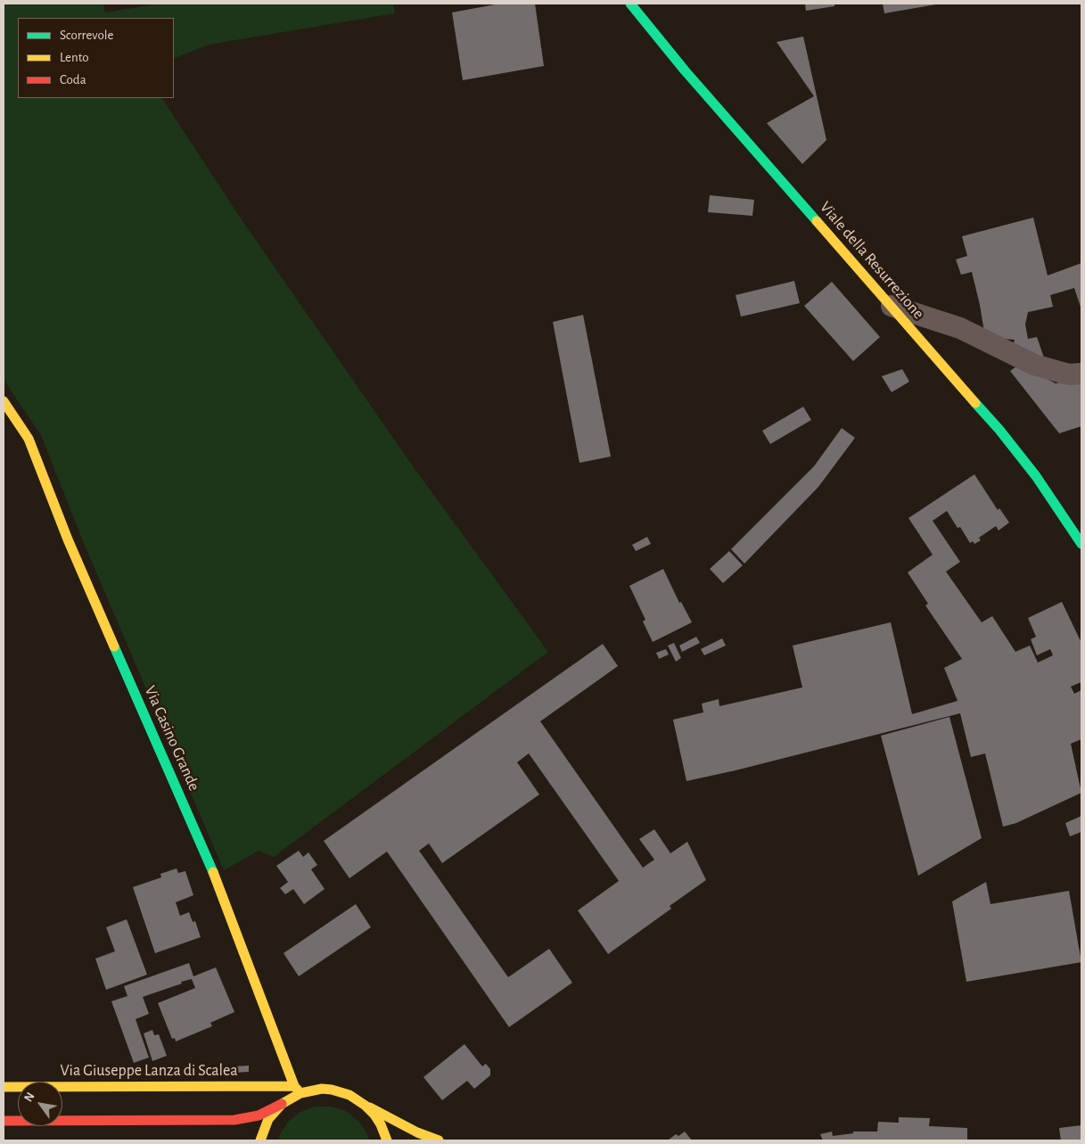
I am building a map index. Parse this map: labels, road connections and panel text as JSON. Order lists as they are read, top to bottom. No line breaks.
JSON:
{"streets":{"street":["Viale della Resurrezione","Via Casino Grande","Via Giuseppe Lanza di Scalea"]},"crossings":[["Via Casino Grande","Via Giuseppe Lanza di Scalea"]],"legend":["Scorrevole","Lento","Coda"],"north":"top left"}
